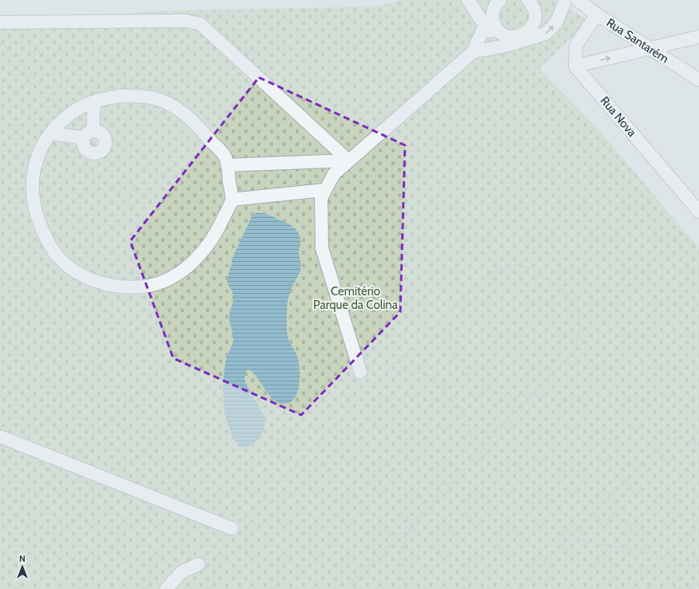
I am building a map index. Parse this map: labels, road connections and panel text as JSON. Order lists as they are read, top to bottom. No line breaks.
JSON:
{"streets":{"street":["Rua Santarém","Rua Nova"]},"parks":["Cemitério Parque da Colina"],"north":"top"}
